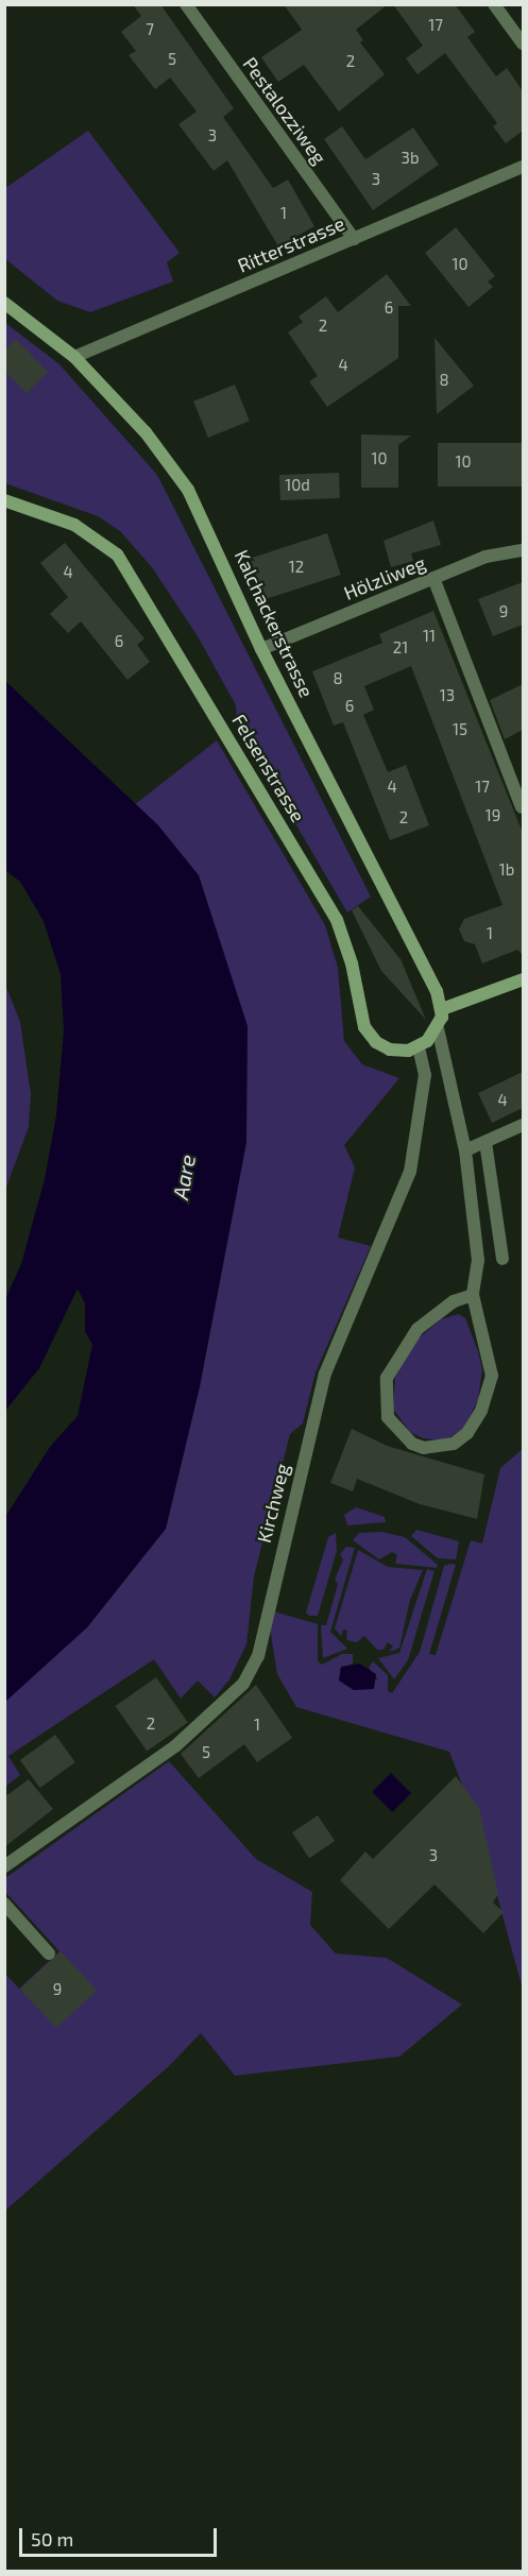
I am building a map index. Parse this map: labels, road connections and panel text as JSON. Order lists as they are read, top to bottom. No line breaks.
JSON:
{"streets":{"street":["Pestalozziweg","Ritterstrasse","Hölzliweg","Kalchackerstrasse","Felsenstrasse","Kirchweg"]},"crossings":[["Pestalozziweg","Ritterstrasse"],["Ritterstrasse","Kalchackerstrasse"],["Hölzliweg","Kalchackerstrasse"],["Felsenstrasse","Kirchweg"]],"water":["Aare"],"house_numbers":["17","7","5","2","3","3b","3","1","10","6","2","4","8","10","10","10d","12","4","9","11","6","21","8","13","6","15","4","17","19","2","1b","1","4","2","1","5","3","9"],"scale_bar":"50 m"}
